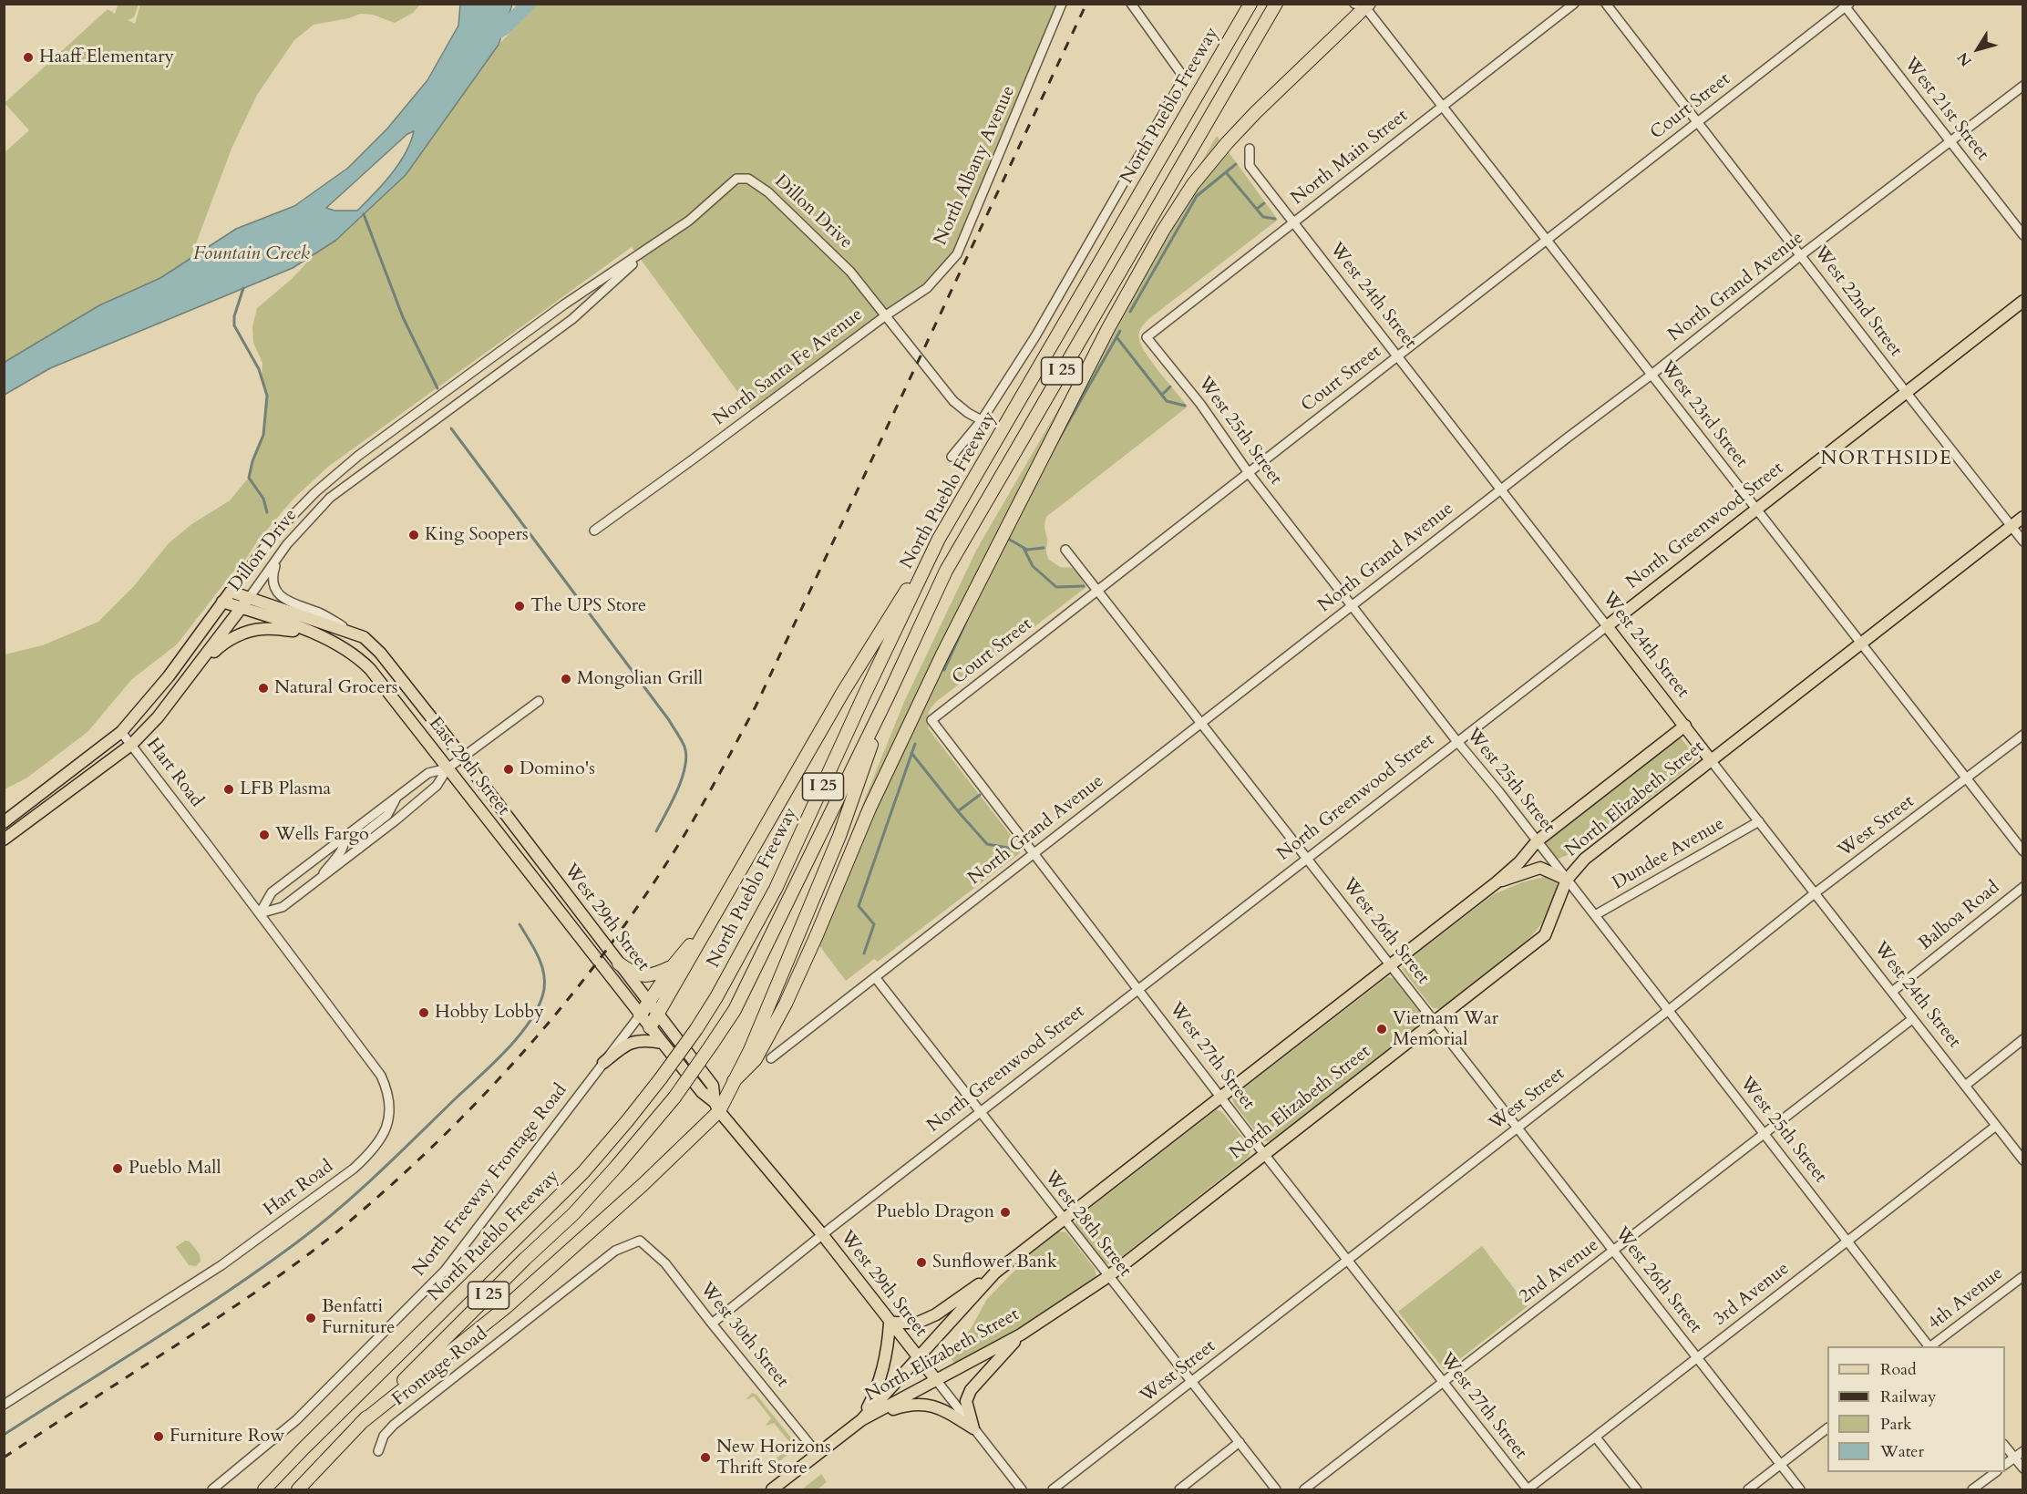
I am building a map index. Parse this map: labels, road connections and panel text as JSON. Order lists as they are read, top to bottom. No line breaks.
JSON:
{"streets":{"highway":["North Pueblo Freeway","I 25"],"main road":["Dillon Drive","West 24th Street","North Greenwood Street","East 29th Street","North Elizabeth Street","West 29th Street"],"street":["Court Street","West 21st Street","North Main Street","North Albany Avenue","North Grand Avenue","West 22nd Street","North Santa Fe Avenue","West 23rd Street","West 25th Street","Hart Road","West Street","Dundee Avenue","Balboa Road","West 26th Street","West 27th Street","North Freeway Frontage Road","West 28th Street","2nd Avenue","3rd Avenue","4th Avenue","West 30th Street","Frontage Road"]},"crossings":[["Court Street","West 21st Street"],["Court Street","West 24th Street"],["Court Street","West 22nd Street"],["Court Street","West 23rd Street"],["Court Street","West 25th Street"],["Court Street","West 26th Street"],["Court Street","West 27th Street"],["West 21st Street","North Grand Avenue"],["North Main Street","West 24th Street"],["North Main Street","West 23rd Street"],["North Main Street","West 25th Street"],["North Albany Avenue","Dillon Drive"],["North Albany Avenue","North Santa Fe Avenue"],["Dillon Drive","North Santa Fe Avenue"],["Dillon Drive","East 29th Street"],["Dillon Drive","Hart Road"],["North Grand Avenue","West 24th Street"],["North Grand Avenue","West 22nd Street"],["North Grand Avenue","West 23rd Street"],["North Grand Avenue","West 25th Street"],["North Grand Avenue","West 26th Street"],["North Grand Avenue","West 27th Street"],["North Grand Avenue","West 28th Street"],["West 24th Street","North Greenwood Street"],["West 24th Street","North Elizabeth Street"],["West 24th Street","West Street"],["West 24th Street","Dundee Avenue"],["West 24th Street","Balboa Road"],["West 24th Street","2nd Avenue"],["West 24th Street","3rd Avenue"],["West 22nd Street","North Greenwood Street"],["West 22nd Street","North Elizabeth Street"],["West 23rd Street","North Greenwood Street"],["West 23rd Street","North Elizabeth Street"],["West 23rd Street","West Street"],["West 25th Street","North Greenwood Street"],["West 25th Street","North Elizabeth Street"],["West 25th Street","West Street"],["West 25th Street","Dundee Avenue"],["West 25th Street","2nd Avenue"],["West 25th Street","3rd Avenue"],["North Greenwood Street","West 29th Street"],["North Greenwood Street","West 26th Street"],["North Greenwood Street","West 27th Street"],["North Greenwood Street","West 28th Street"],["North Greenwood Street","West 30th Street"],["East 29th Street","West 29th Street"],["East 29th Street","North Freeway Frontage Road"],["North Elizabeth Street","West 29th Street"],["North Elizabeth Street","West 26th Street"],["North Elizabeth Street","West 27th Street"],["North Elizabeth Street","West 28th Street"],["North Elizabeth Street","West 30th Street"],["West Street","West 26th Street"],["West Street","West 27th Street"],["West Street","West 28th Street"],["West 29th Street","North Freeway Frontage Road"],["West 26th Street","2nd Avenue"],["West 26th Street","3rd Avenue"],["West 27th Street","2nd Avenue"],["West 27th Street","3rd Avenue"],["West 30th Street","Frontage Road"]],"districts":["NORTHSIDE"],"water":["Fountain Creek"],"places":["Haaff Elementary","King Soopers","The UPS Store","Mongolian Grill","Natural Grocers","Domino's","LFB Plasma","Wells Fargo","Hobby Lobby","Vietnam War Memorial","Pueblo Mall","Pueblo Dragon","Sunflower Bank","Benfatti Furniture","Furniture Row","New Horizons Thrift Store"],"legend":["Road","Railway","Park","Water"],"north":"bottom left"}
